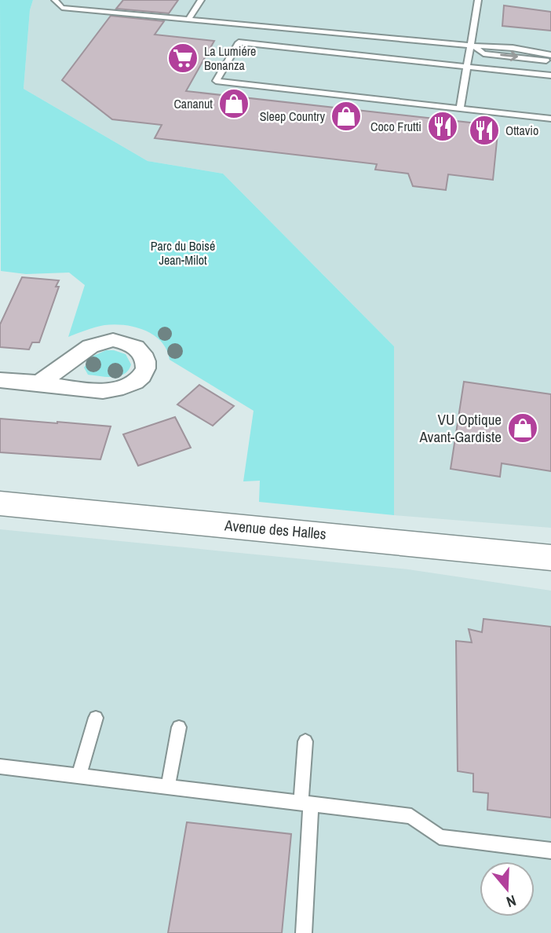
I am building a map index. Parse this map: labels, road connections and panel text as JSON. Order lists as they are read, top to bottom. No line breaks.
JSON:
{"streets":{"street":["Avenue des Halles"]},"parks":["Parc du Boisé Jean-Milot"],"places":{"supermarket":["La Lumiére Bonanza"],"shop":["Cananut","Sleep Country","VU Optique Avant-Gardiste"],"restaurant":["Coco Frutti","Ottavio"]},"north":"bottom"}
